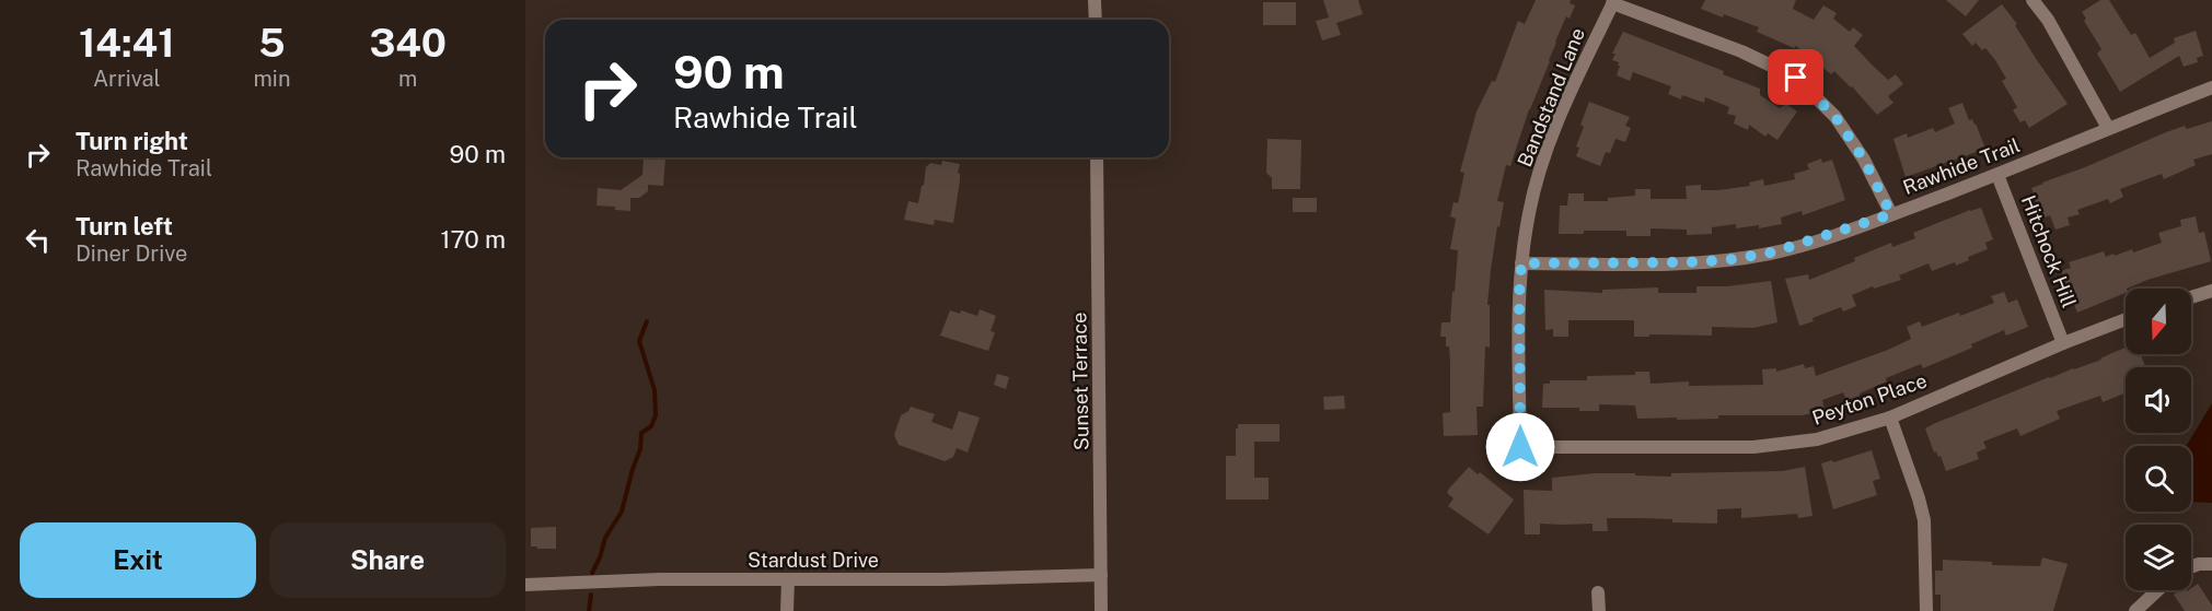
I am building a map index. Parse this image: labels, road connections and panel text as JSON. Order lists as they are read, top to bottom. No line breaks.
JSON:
{"streets":{"street":["Bandstand Lane","Rawhide Trail","Hitchock Hill","Sunset Terrace","Peyton Place","Stardust Drive"]},"crossings":[["Bandstand Lane","Rawhide Trail"],["Bandstand Lane","Peyton Place"],["Rawhide Trail","Hitchock Hill"],["Hitchock Hill","Peyton Place"],["Sunset Terrace","Stardust Drive"]],"north":"bottom","page":{"eta":["14:41","Arrival","5","min","340","m"],"turn":["90 m","Rawhide Trail"],"list":[{"name":"Turn right","note":"Rawhide Trail","value":"90 m"},{"name":"Turn left","note":"Diner Drive","value":"170 m"}],"buttons":["Exit","Share"]}}
